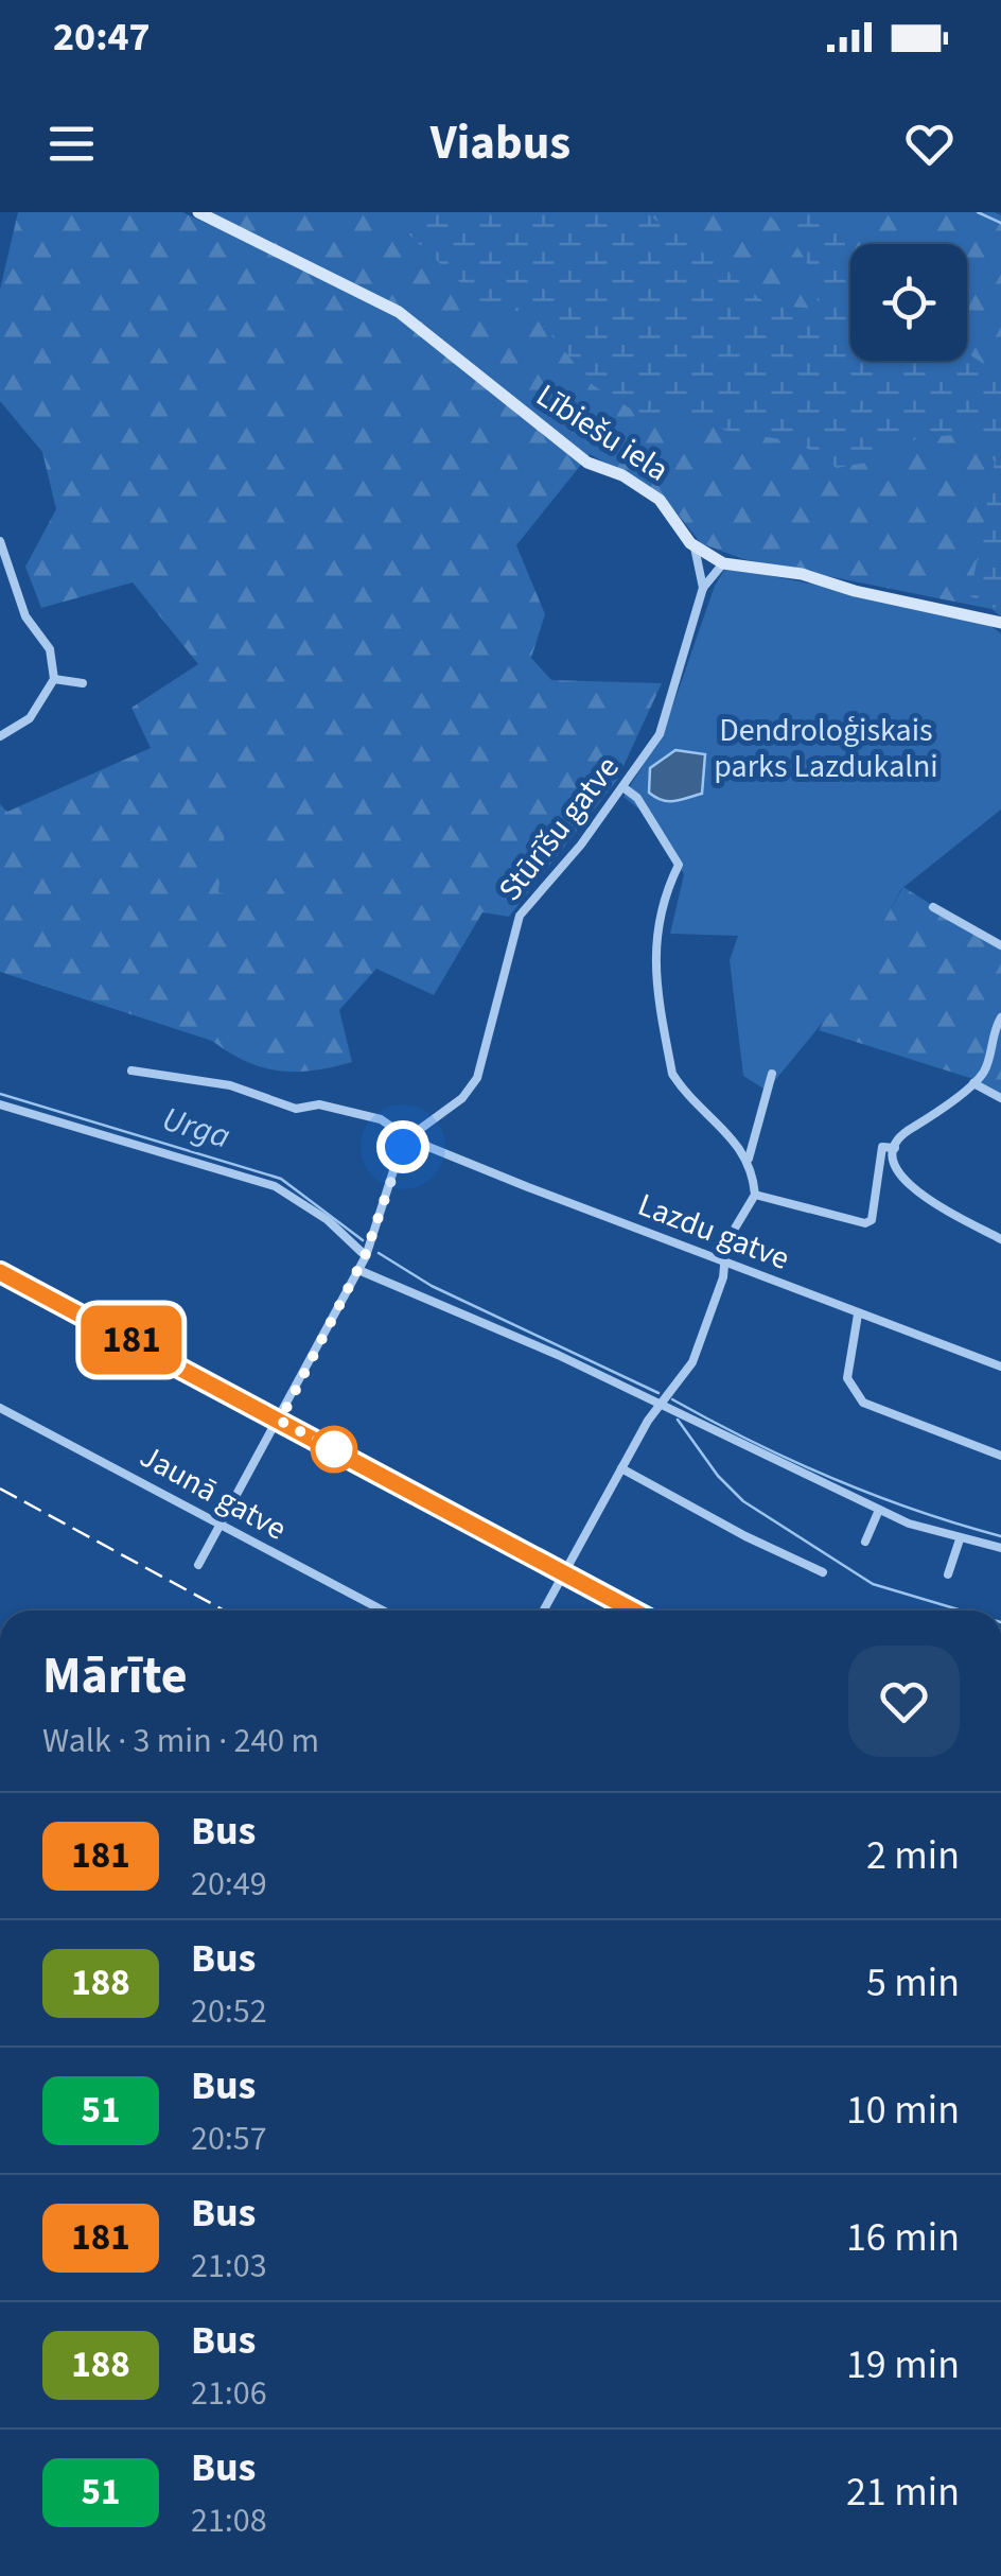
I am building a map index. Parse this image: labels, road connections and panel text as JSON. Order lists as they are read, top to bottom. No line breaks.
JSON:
{"streets":{"street":["Lībiešu iela","Stūrīšu gatve","Lazdu gatve","Jaunā gatve"]},"crossings":[["Lībiešu iela","Stūrīšu gatve"],["Stūrīšu gatve","Lazdu gatve"],["Stūrīšu gatve","Jaunā gatve"]],"water":["Urga"],"parks":["Dendroloģiskais parks Lazdukalni"],"lines":["bus line 181"],"page":{"status":"20:47","header":"Viabus","on_map":"181","heading":["Mārīte","Walk · 3 min · 240 m"],"list":[{"mark":"181","name":"Bus","note":"20:49","value":"2 min"},{"mark":"188","name":"Bus","note":"20:52","value":"5 min"},{"mark":"51","name":"Bus","note":"20:57","value":"10 min"},{"mark":"181","name":"Bus","note":"21:03","value":"16 min"},{"mark":"188","name":"Bus","note":"21:06","value":"19 min"},{"mark":"51","name":"Bus","note":"21:08","value":"21 min"}]}}
